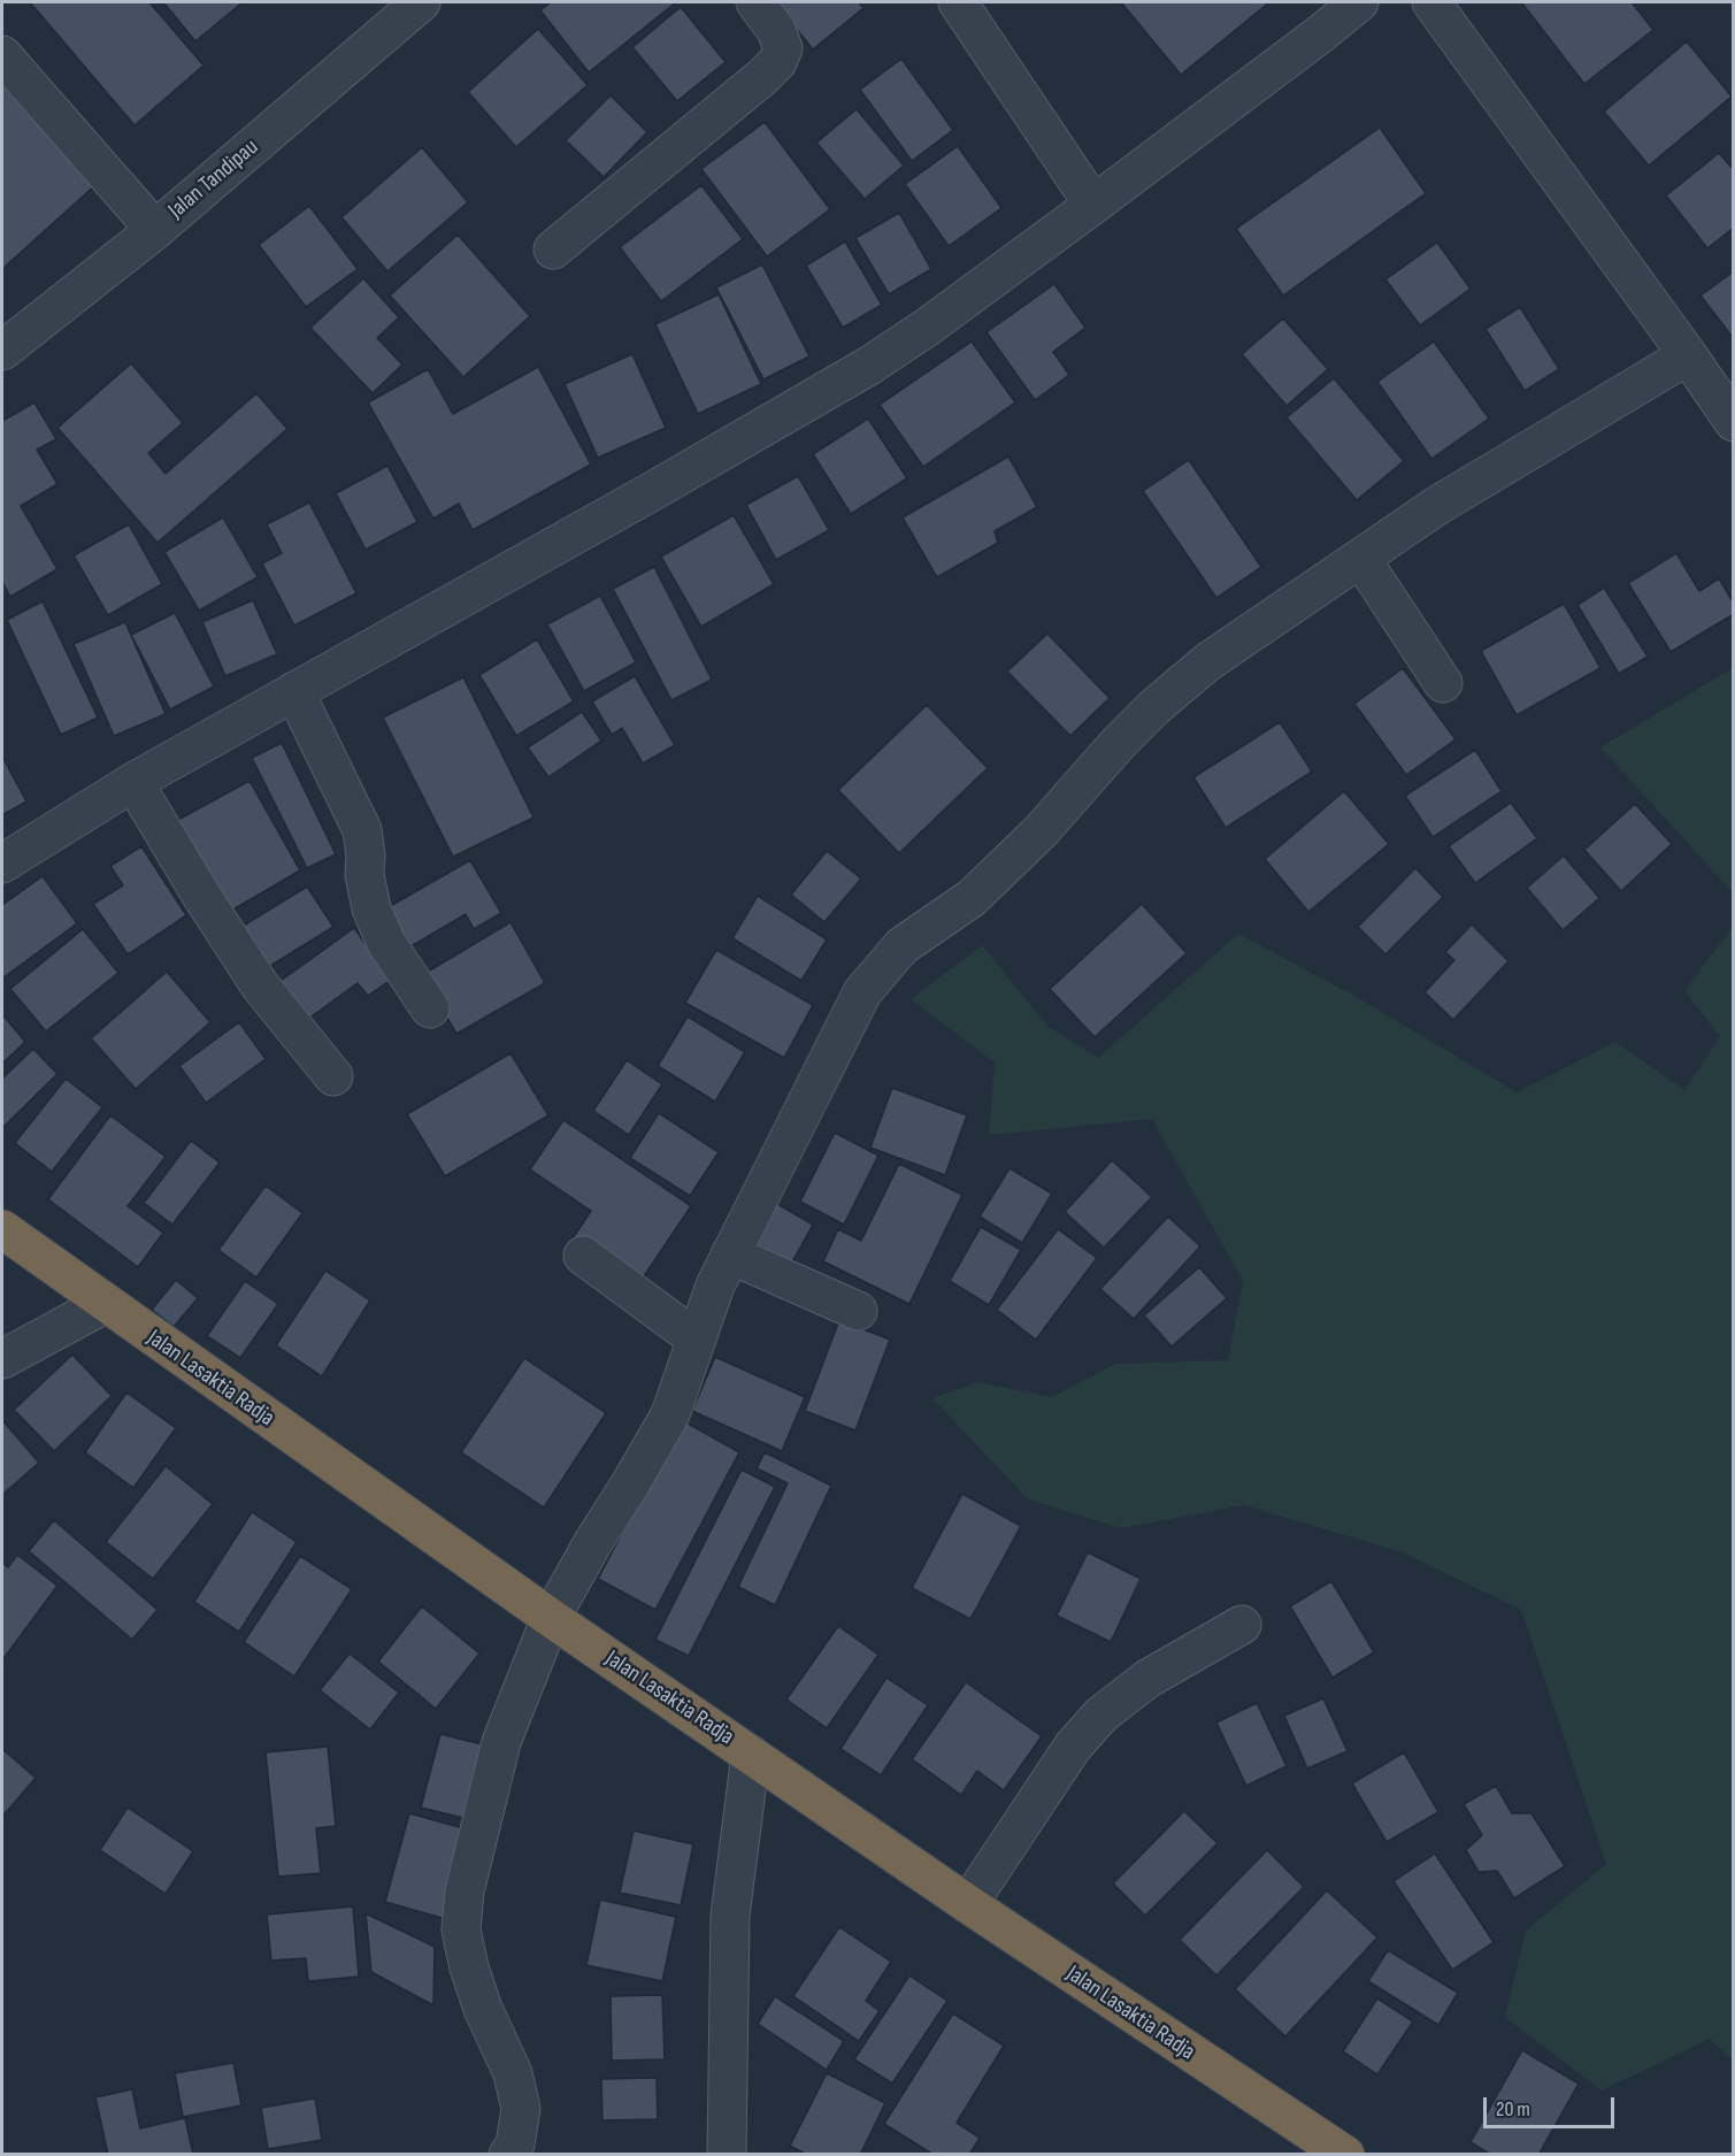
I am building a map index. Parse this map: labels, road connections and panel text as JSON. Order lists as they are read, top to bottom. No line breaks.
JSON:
{"streets":{"highway":["Jalan Lasaktia Radja"],"street":["Jalan Tandipau"]},"scale_bar":"20 m"}
